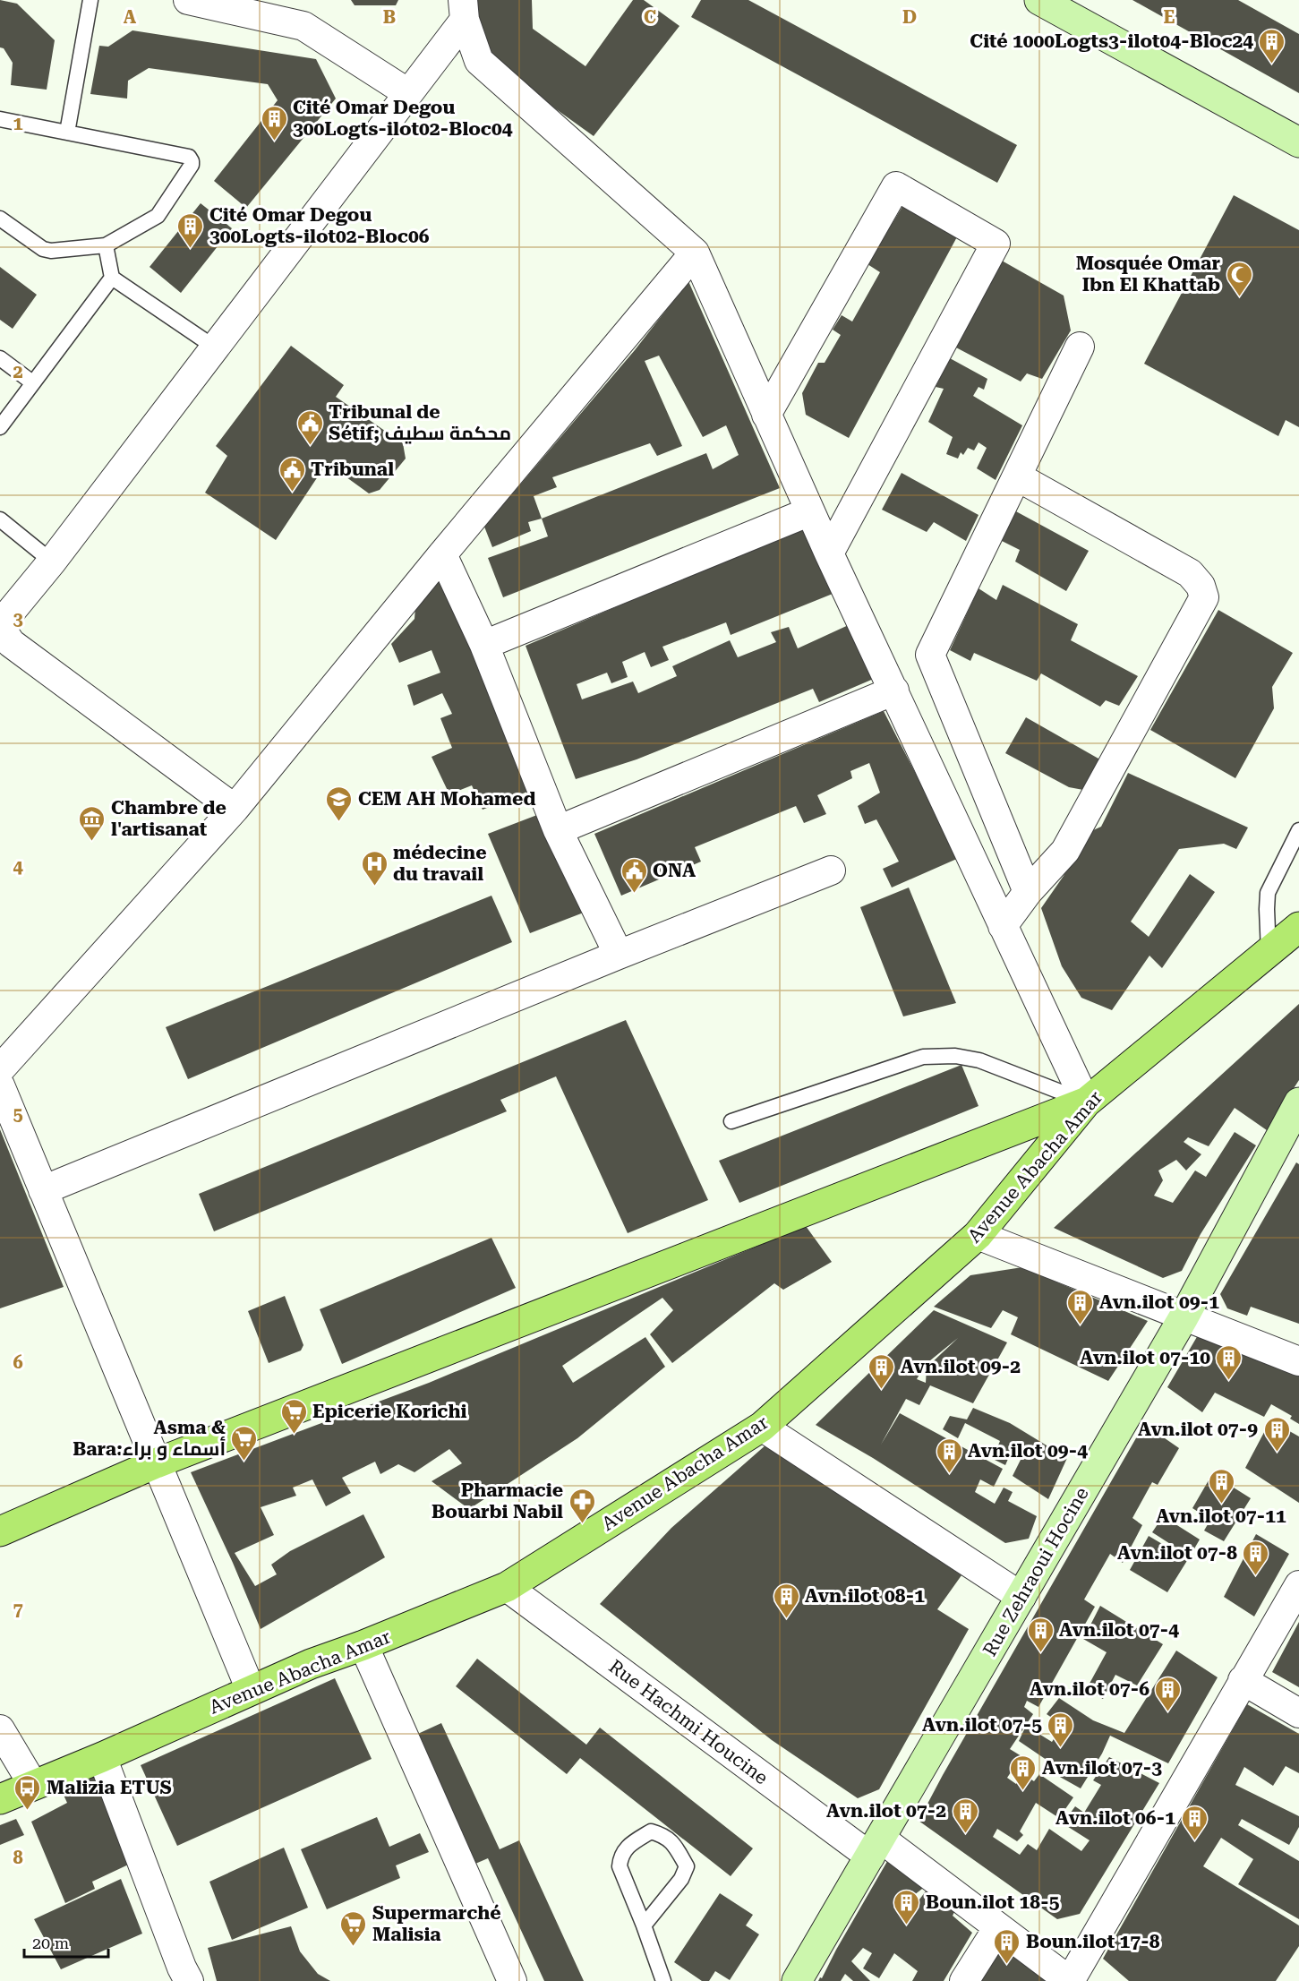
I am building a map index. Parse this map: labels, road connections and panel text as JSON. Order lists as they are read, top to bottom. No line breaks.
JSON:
{"streets":{"main road":["Avenue Abacha Amar"],"street":["Rue Zehraoui Hocine","Rue Hachmi Houcine"]},"crossings":[["Avenue Abacha Amar","Rue Hachmi Houcine"],["Rue Zehraoui Hocine","Rue Hachmi Houcine"]],"places":{"building":["Cité 1000Logts3-ilot04-Bloc24","Cité Omar Degou 300Logts-ilot02-Bloc04","Cité Omar Degou 300Logts-ilot02-Bloc06","Avn.ilot 09-1","Avn.ilot 07-10","Avn.ilot 09-2","Avn.ilot 07-9","Avn.ilot 09-4","Avn.ilot 07-11","Avn.ilot 07-8","Avn.ilot 08-1","Avn.ilot 07-4","Avn.ilot 07-6","Avn.ilot 07-5","Avn.ilot 07-3","Avn.ilot 07-2","Avn.ilot 06-1","Boun.ilot 18-5","Boun.ilot 17-8"],"mosque":["Mosquée Omar Ibn El Khattab"],"public building":["Tribunal de Sétif; محكمة سطيف","Tribunal","ONA"],"school or university":["CEM AH Mohamed"],"museum":["Chambre de l'artisanat"],"hospital":["médecine du travail"],"supermarket":["Epicerie Korichi","Asma & Bara:أسماء و براء","Supermarché Malisia"],"pharmacy":["Pharmacie Bouarbi Nabil"],"bus stop":["Malizia ETUS"]},"scale_bar":"20 m","grid":{"columns":["A","B","C","D","E"],"rows":["1","2","3","4","5","6","7","8"]}}
